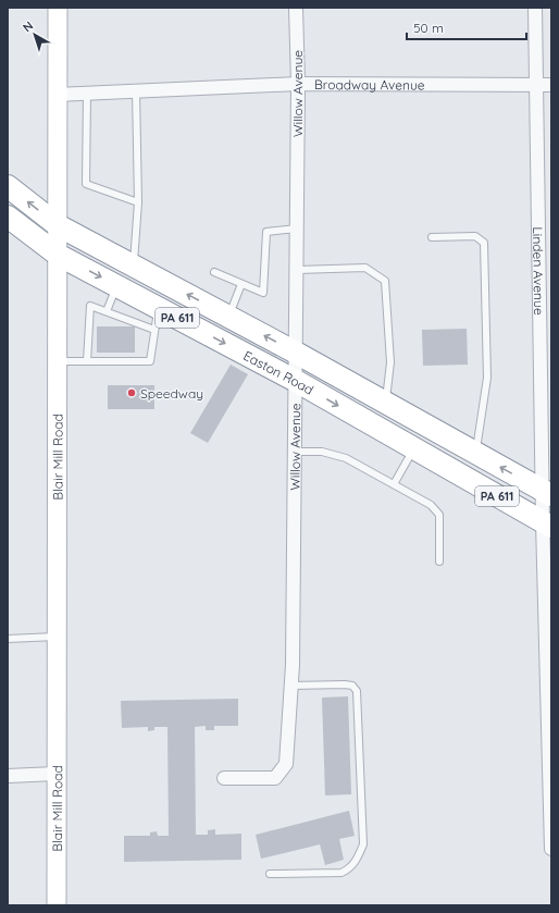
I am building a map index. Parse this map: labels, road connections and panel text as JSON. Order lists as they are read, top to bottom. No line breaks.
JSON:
{"streets":{"highway":["PA 611","Easton Road"],"main road":["Blair Mill Road"],"street":["Broadway Avenue","Willow Avenue","Linden Avenue"]},"crossings":[["Broadway Avenue","Willow Avenue"],["Broadway Avenue","Linden Avenue"],["Broadway Avenue","Blair Mill Road"],["Willow Avenue","Easton Road"],["Linden Avenue","Easton Road"],["Easton Road","Blair Mill Road"]],"places":["Speedway"],"scale_bar":"50 m","north":"top left"}
